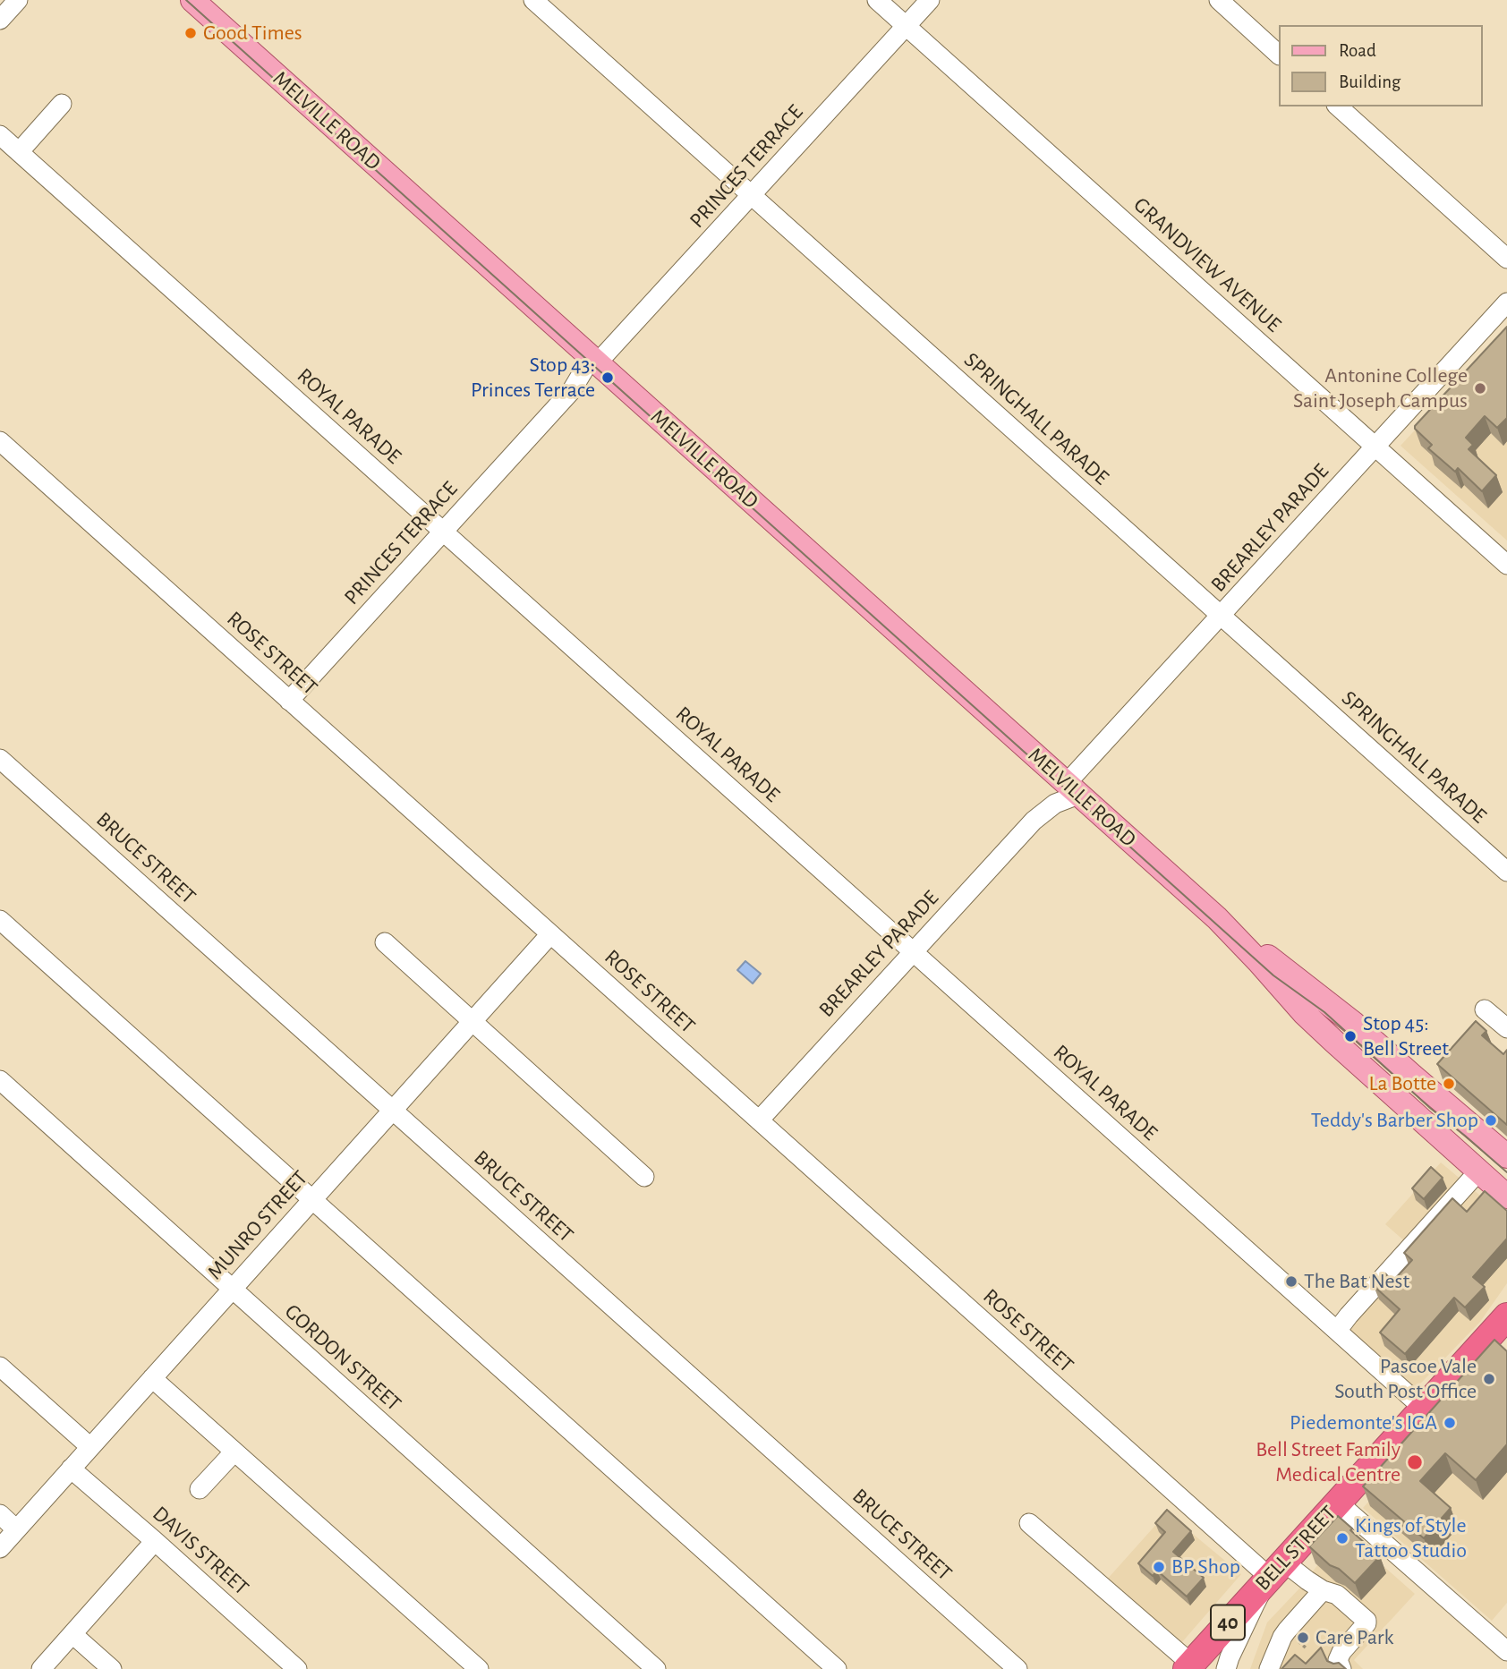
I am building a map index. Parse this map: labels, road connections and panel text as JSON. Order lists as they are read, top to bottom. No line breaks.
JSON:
{"streets":{"highway":["BELL STREET","40"],"main road":["MELVILLE ROAD"],"street":["PRINCES TERRACE","GRANDVIEW AVENUE","ROYAL PARADE","SPRINGHALL PARADE","BREARLEY PARADE","ROSE STREET","BRUCE STREET","MUNRO STREET","GORDON STREET","DAVIS STREET"]},"crossings":[["MELVILLE ROAD","PRINCES TERRACE"],["MELVILLE ROAD","BREARLEY PARADE"],["PRINCES TERRACE","GRANDVIEW AVENUE"],["PRINCES TERRACE","ROYAL PARADE"],["PRINCES TERRACE","SPRINGHALL PARADE"],["PRINCES TERRACE","ROSE STREET"],["GRANDVIEW AVENUE","BREARLEY PARADE"],["ROYAL PARADE","BREARLEY PARADE"],["ROYAL PARADE","BELL STREET"],["SPRINGHALL PARADE","BREARLEY PARADE"],["BREARLEY PARADE","ROSE STREET"],["ROSE STREET","MUNRO STREET"],["ROSE STREET","BELL STREET"],["BRUCE STREET","MUNRO STREET"],["MUNRO STREET","GORDON STREET"],["MUNRO STREET","DAVIS STREET"]],"places":["Good Times","Stop 43: Princes Terrace","Antonine College Saint Joseph Campus","Stop 45: Bell Street","La Botte","Teddy's Barber Shop","The Bat Nest","Pascoe Vale South Post Office","Piedemonte's IGA","Bell Street Family Medical Centre","Kings of Style Tattoo Studio","BP Shop","Care Park"],"legend":["Road","Building"]}
